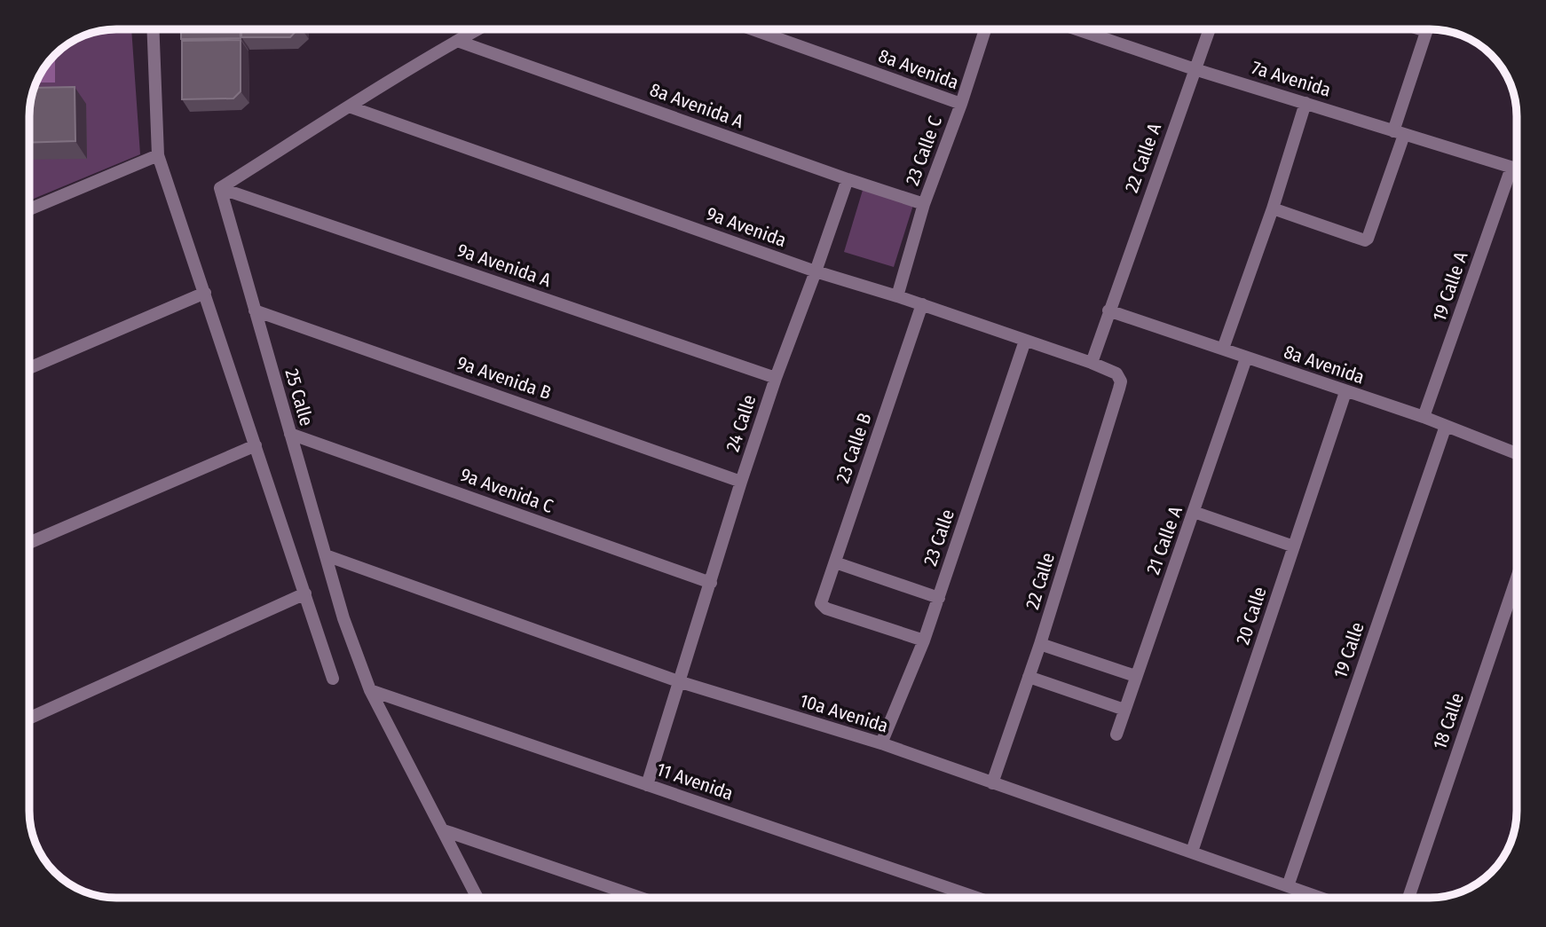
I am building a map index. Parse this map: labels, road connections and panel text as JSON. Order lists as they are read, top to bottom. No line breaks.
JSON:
{"streets":{"street":["8a Avenida","7a Avenida","8a Avenida A","23 Calle C","22 Calle A","9a Avenida","9a Avenida A","19 Calle A","9a Avenida B","25 Calle","24 Calle","23 Calle B","9a Avenida C","23 Calle","21 Calle A","22 Calle","20 Calle","19 Calle","10a Avenida","18 Calle","11 Avenida"]},"crossings":[["8a Avenida","23 Calle C"],["8a Avenida","22 Calle A"],["8a Avenida","19 Calle A"],["8a Avenida","21 Calle A"],["8a Avenida","20 Calle"],["8a Avenida","19 Calle"],["7a Avenida","22 Calle A"],["7a Avenida","19 Calle A"],["8a Avenida A","23 Calle C"],["8a Avenida A","24 Calle"],["23 Calle C","9a Avenida"],["22 Calle A","9a Avenida"],["9a Avenida","24 Calle"],["9a Avenida","23 Calle B"],["9a Avenida","23 Calle"],["9a Avenida","22 Calle"],["9a Avenida A","25 Calle"],["9a Avenida A","24 Calle"],["9a Avenida B","25 Calle"],["9a Avenida B","24 Calle"],["25 Calle","9a Avenida C"],["25 Calle","10a Avenida"],["25 Calle","11 Avenida"],["24 Calle","9a Avenida C"],["24 Calle","10a Avenida"],["24 Calle","11 Avenida"],["23 Calle B","23 Calle"],["23 Calle","10a Avenida"],["22 Calle","10a Avenida"],["20 Calle","10a Avenida"],["19 Calle","10a Avenida"]]}
